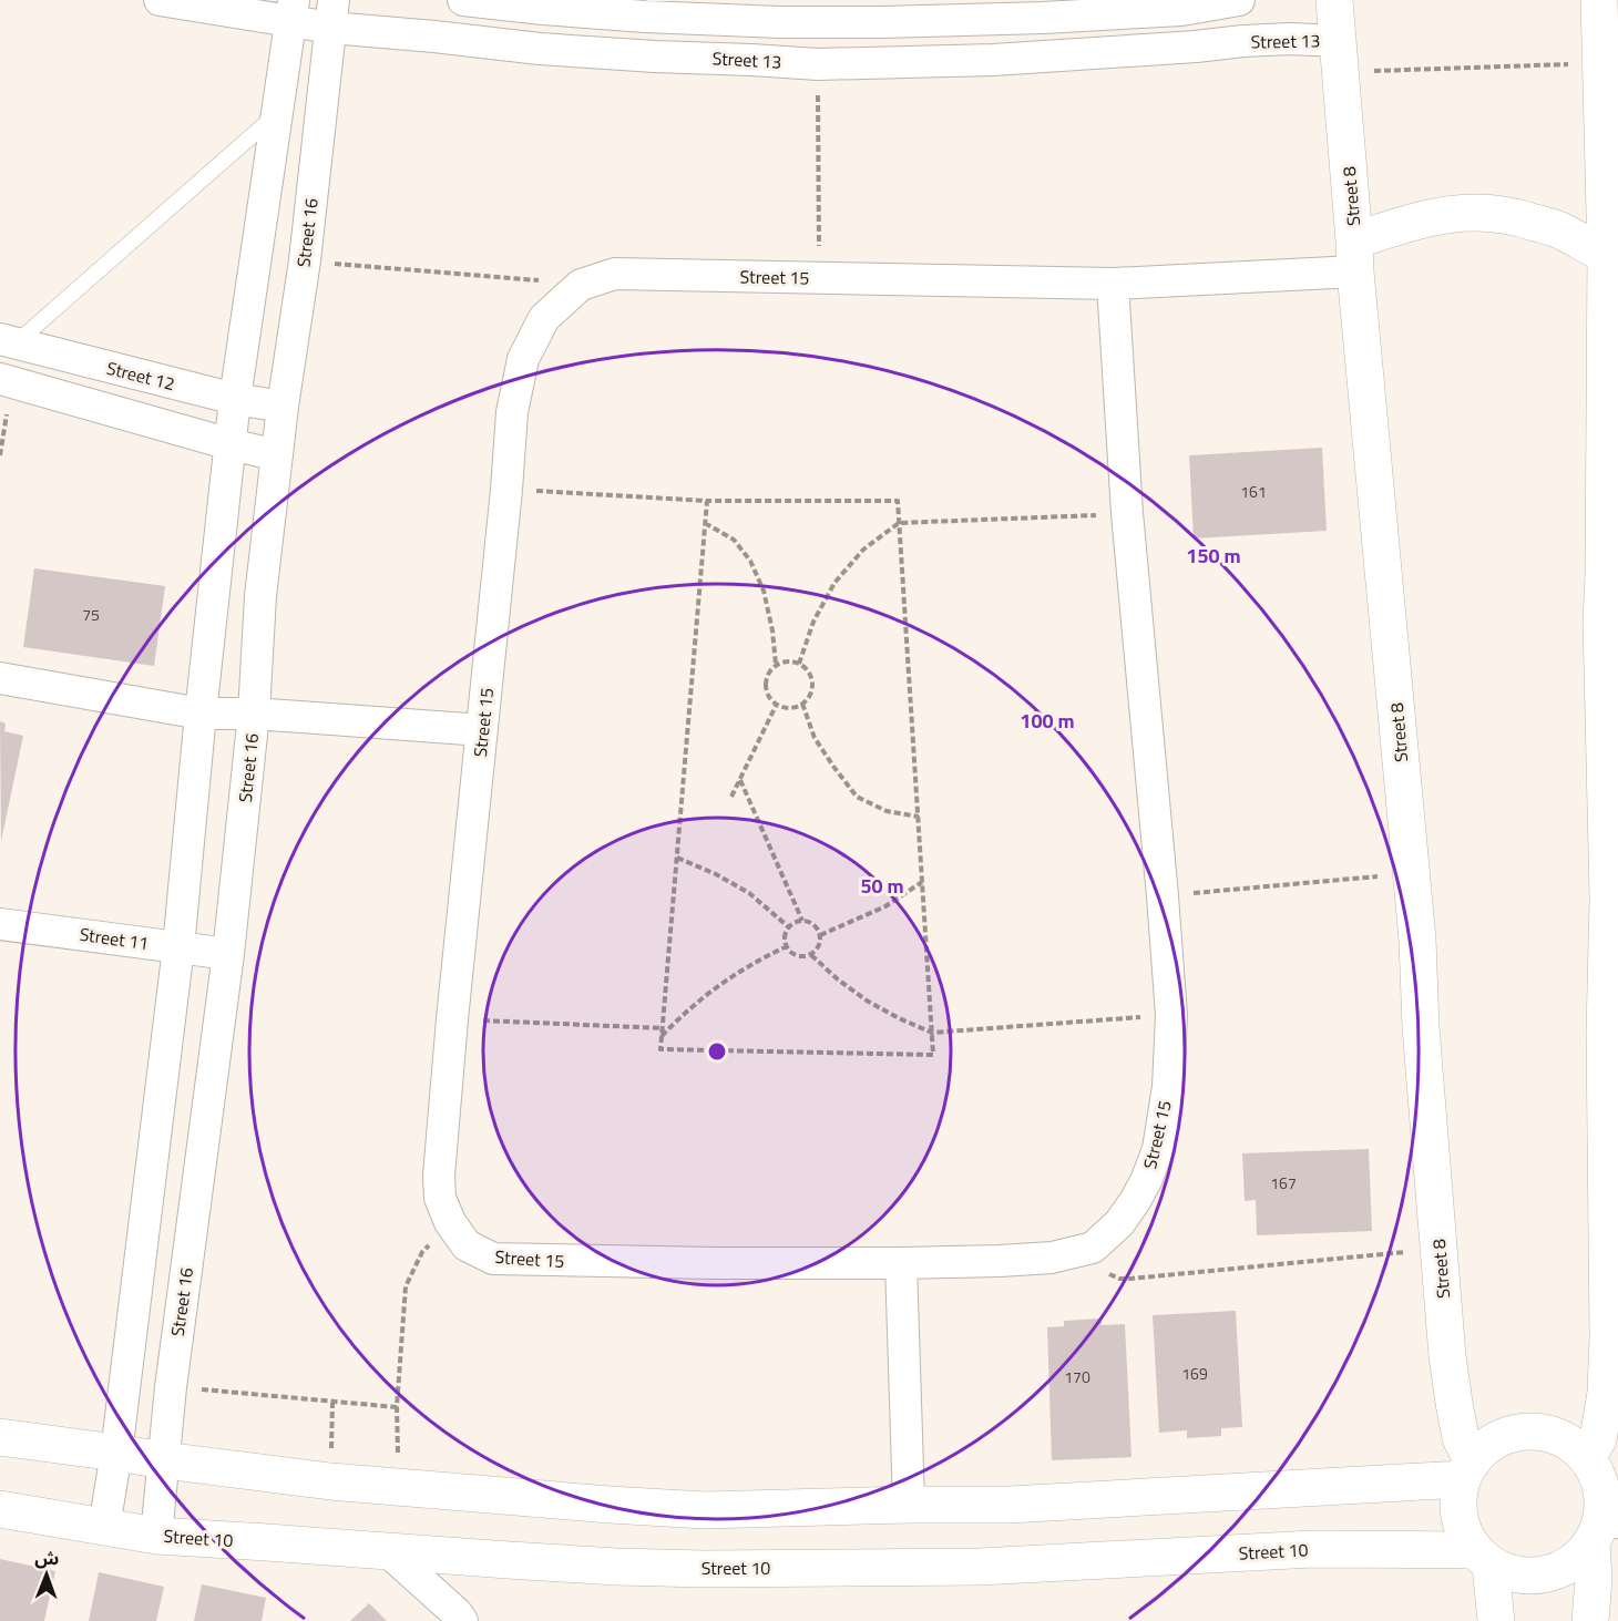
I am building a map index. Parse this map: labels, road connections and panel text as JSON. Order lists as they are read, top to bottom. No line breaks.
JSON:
{"streets":{"street":["Street 13","Street 8","Street 16","Street 15","Street 12","Street 11","Street 10"]},"crossings":[["Street 13","Street 8"],["Street 13","Street 16"],["Street 8","Street 15"],["Street 8","Street 10"],["Street 16","Street 12"],["Street 16","Street 11"],["Street 16","Street 10"]],"house_numbers":["161","75","167","169","170"],"north":"top","rings":["150 m","100 m","50 m"]}
